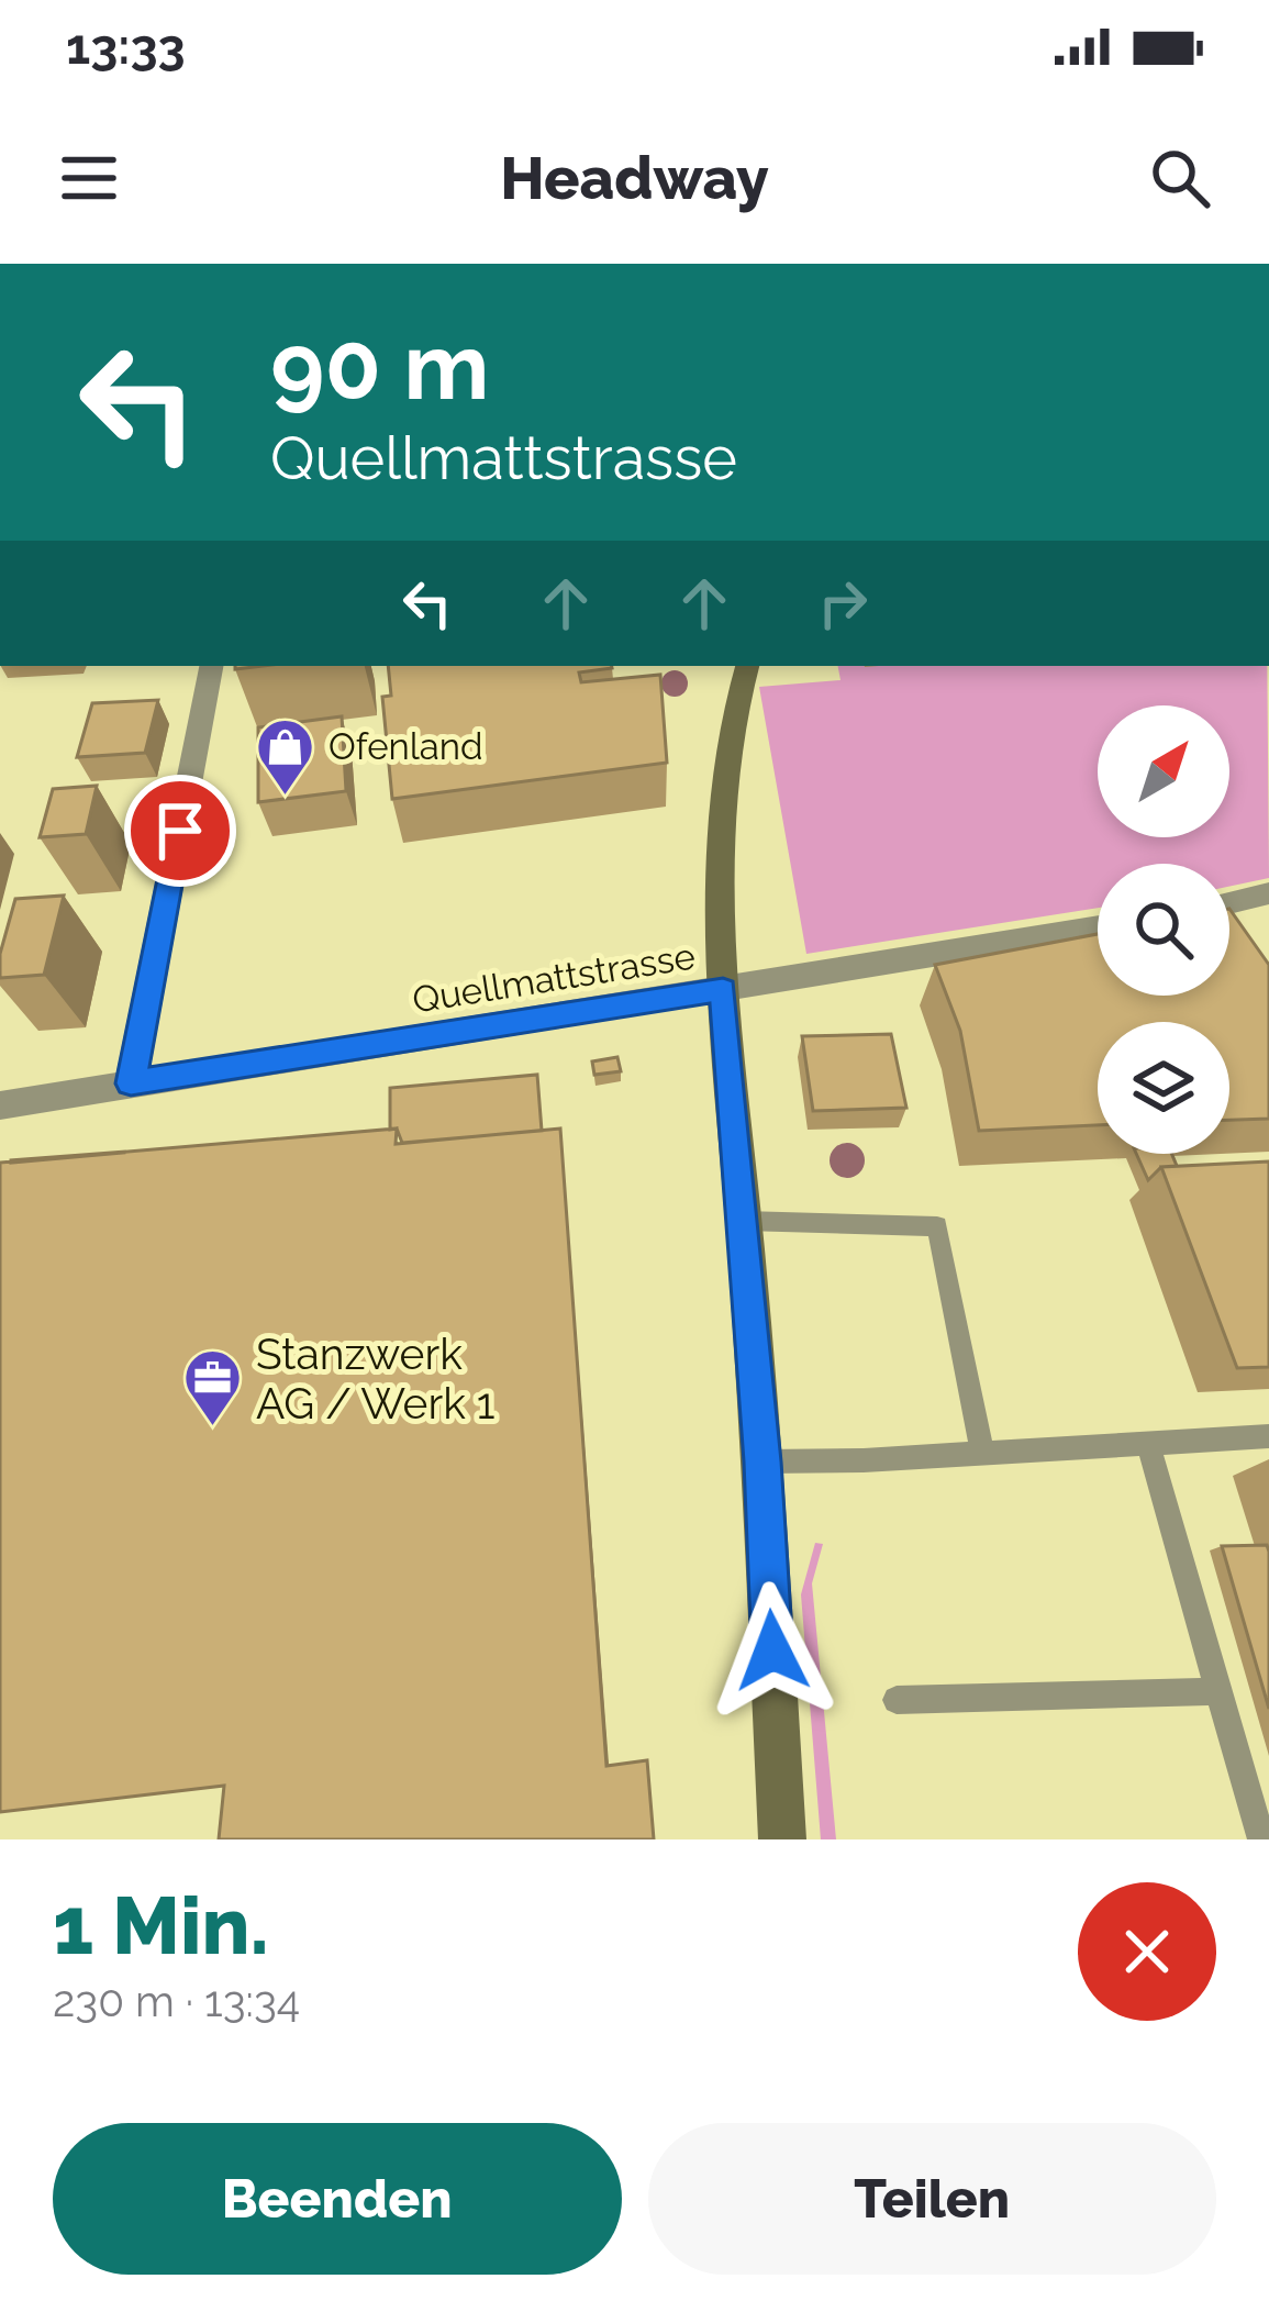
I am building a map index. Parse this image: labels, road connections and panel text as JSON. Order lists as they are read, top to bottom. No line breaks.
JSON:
{"streets":{"street":["Quellmattstrasse"]},"places":{"shop":["Ofenland"],"office":["Stanzwerk AG / Werk 1"]},"north":"top right","page":{"status":"13:33","header":"Headway","turn":["90 m","Quellmattstrasse"],"heading":["1 Min.","230 m · 13:34"],"buttons":["Beenden","Teilen"]}}
